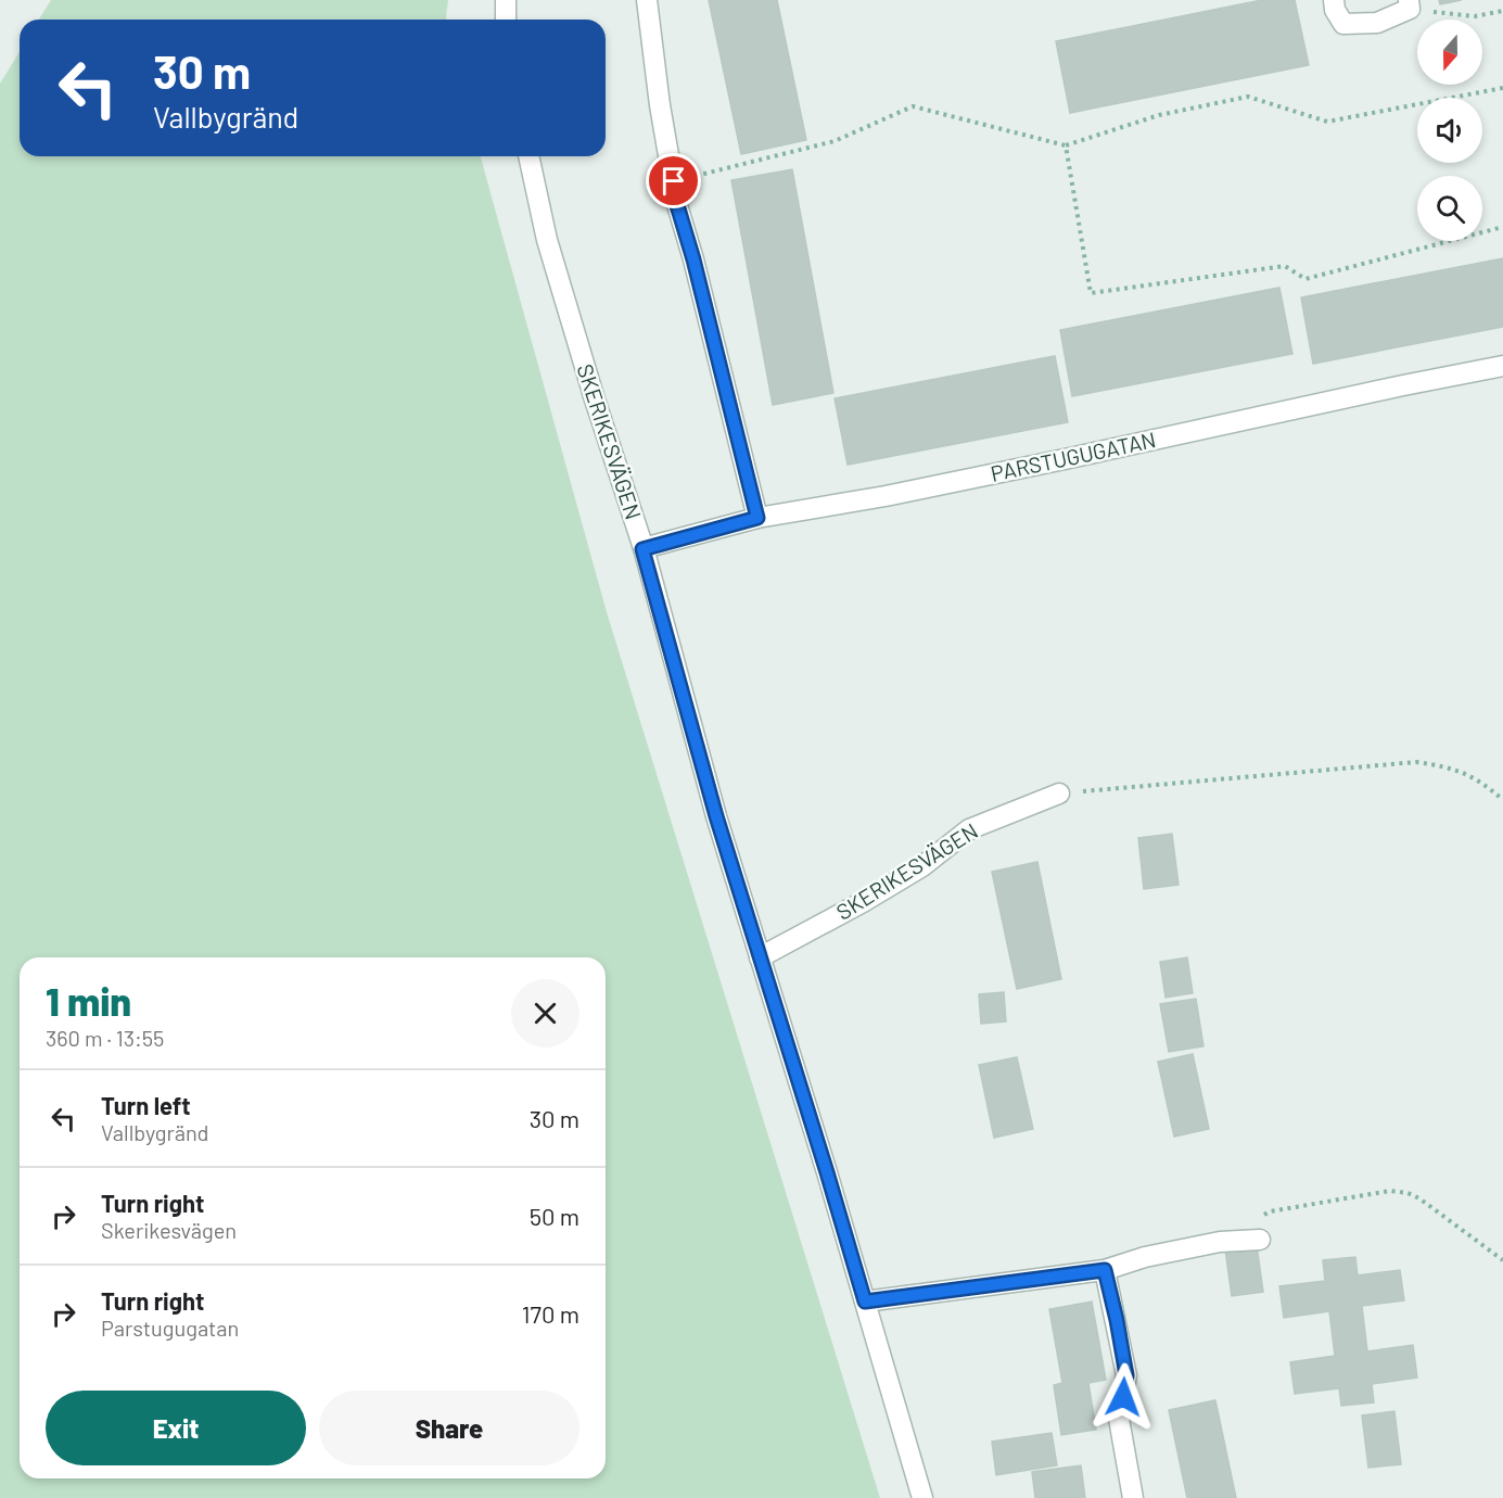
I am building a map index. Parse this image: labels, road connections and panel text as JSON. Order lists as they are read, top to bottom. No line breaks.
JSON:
{"streets":{"street":["SKERIKESVÄGEN","PARSTUGUGATAN"]},"crossings":[["SKERIKESVÄGEN","PARSTUGUGATAN"]],"north":"bottom","page":{"turn":["30 m","Vallbygränd"],"heading":["1 min","360 m · 13:55"],"list":[{"name":"Turn left","note":"Vallbygränd","value":"30 m"},{"name":"Turn right","note":"Skerikesvägen","value":"50 m"},{"name":"Turn right","note":"Parstugugatan","value":"170 m"}],"buttons":["Exit","Share"]}}
